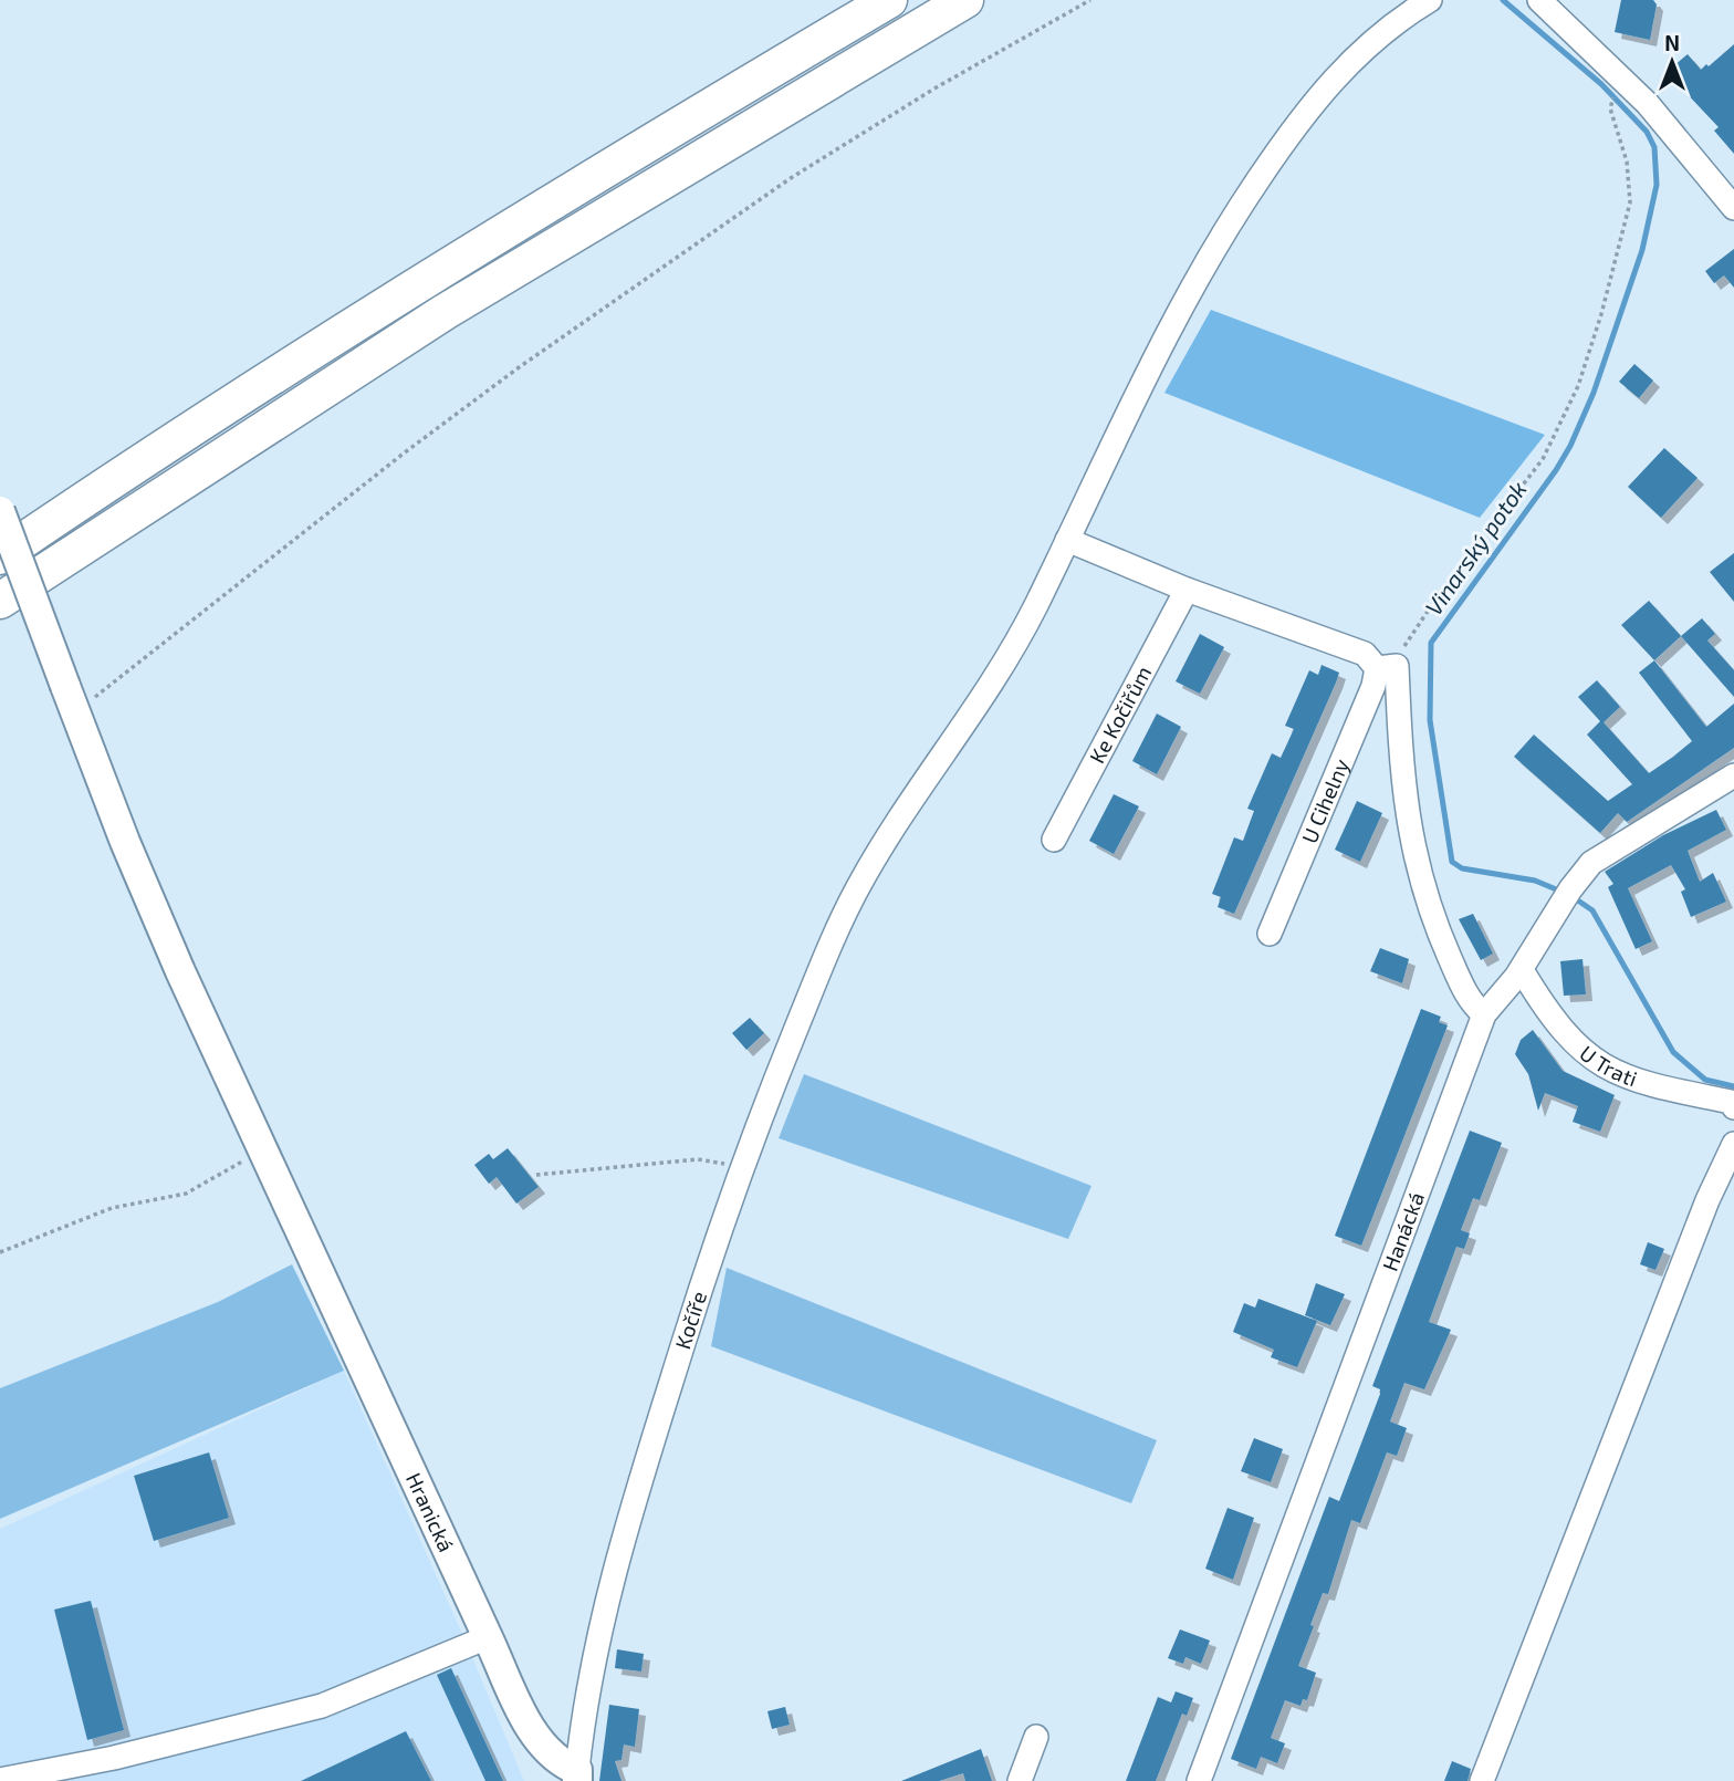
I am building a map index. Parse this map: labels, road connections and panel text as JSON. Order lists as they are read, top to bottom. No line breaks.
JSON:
{"streets":{"main road":["Hranická"],"street":["Ke Kočiřům","U Cihelny","U Trati","Hanácká","Kočíře"]},"crossings":[["U Trati","Hanácká"],["Kočíře","Hranická"]],"water":["Vinarský potok"],"north":"top"}
